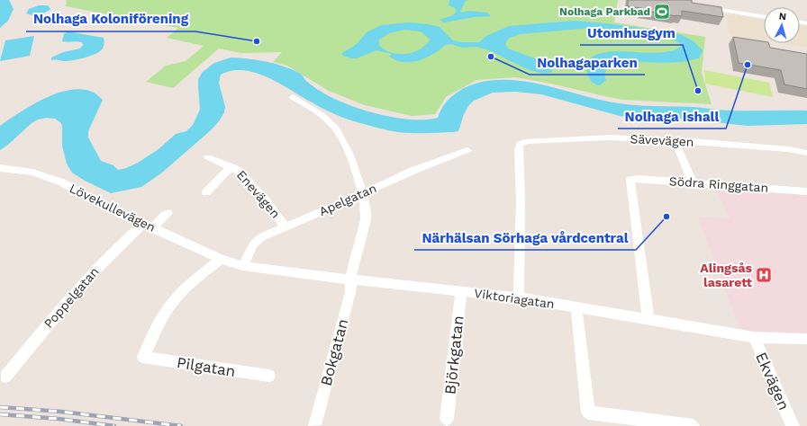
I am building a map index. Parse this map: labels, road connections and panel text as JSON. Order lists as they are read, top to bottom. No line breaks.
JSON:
{"streets":{"street":["Sävevägen","Södra Ringgatan","Enevägen","Apelgatan","Lövekullevägen","Poppelgatan","Viktoriagatan","Bokgatan","Björkgatan","Pilgatan","Ekvägen"]},"crossings":[["Sävevägen","Viktoriagatan"],["Södra Ringgatan","Viktoriagatan"],["Enevägen","Apelgatan"],["Apelgatan","Viktoriagatan"],["Apelgatan","Bokgatan"],["Lövekullevägen","Poppelgatan"],["Lövekullevägen","Viktoriagatan"],["Lövekullevägen","Pilgatan"],["Viktoriagatan","Bokgatan"],["Viktoriagatan","Björkgatan"],["Viktoriagatan","Pilgatan"],["Viktoriagatan","Ekvägen"]],"places":{"sports":["Nolhaga Parkbad"],"other":["Nolhaga Koloniförening","Nolhagaparken","Nolhaga Ishall","Utomhusgym","Närhälsan Sörhaga vårdcentral"],"hospital":["Alingsås lasarett"]},"north":"top"}
